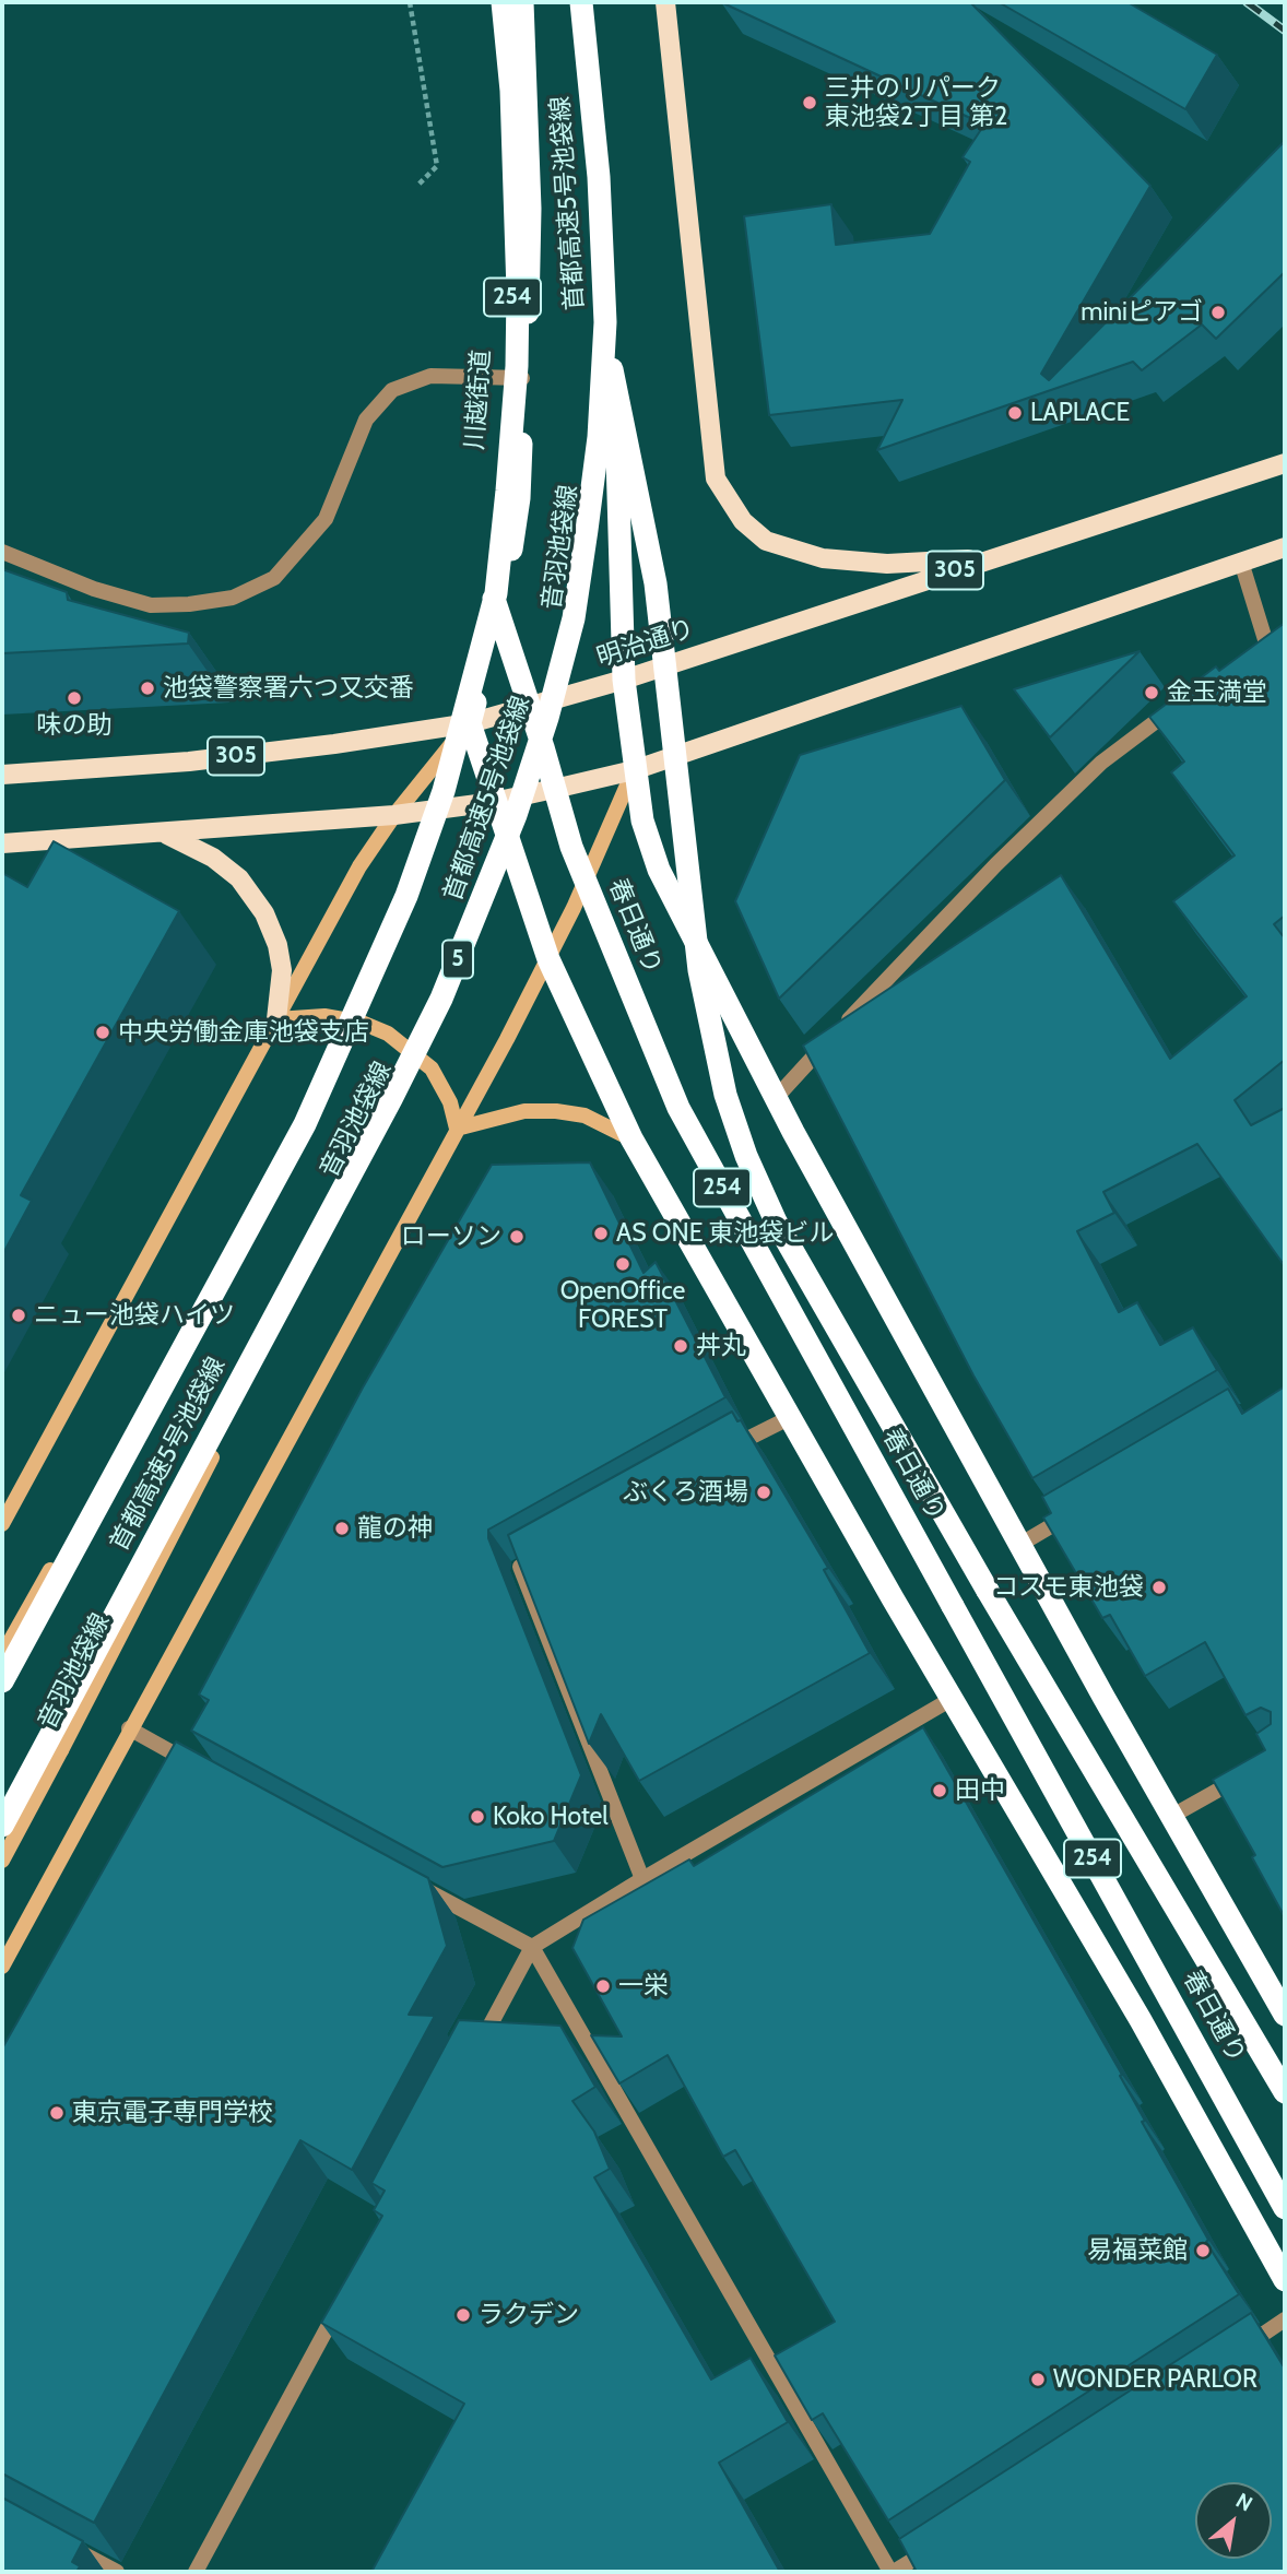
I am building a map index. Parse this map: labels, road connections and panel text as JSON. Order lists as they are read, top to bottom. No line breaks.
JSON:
{"streets":{"highway":["首都高速5号池袋線","254","川越街道","春日通り","5"],"main road":["音羽池袋線","305","明治通り"]},"crossings":[["首都高速5号池袋線","254"],["首都高速5号池袋線","川越街道"],["254","音羽池袋線"],["254","春日通り"],["川越街道","音羽池袋線"],["川越街道","春日通り"],["音羽池袋線","春日通り"]],"places":["三井のリパーク 東池袋2丁目 第2","miniピアゴ","LAPLACE","池袋警察署六つ又交番","金玉満堂","味の助","中央労働金庫池袋支店","AS ONE 東池袋ビル","ローソン","OpenOffice FOREST","ニュー池袋ハイツ","丼丸","ぶくろ酒場","龍の神","コスモ東池袋","田中","Koko Hotel","一栄","東京電子専門学校","易福菜館","ラクデン","WONDER PARLOR"],"north":"top right"}
